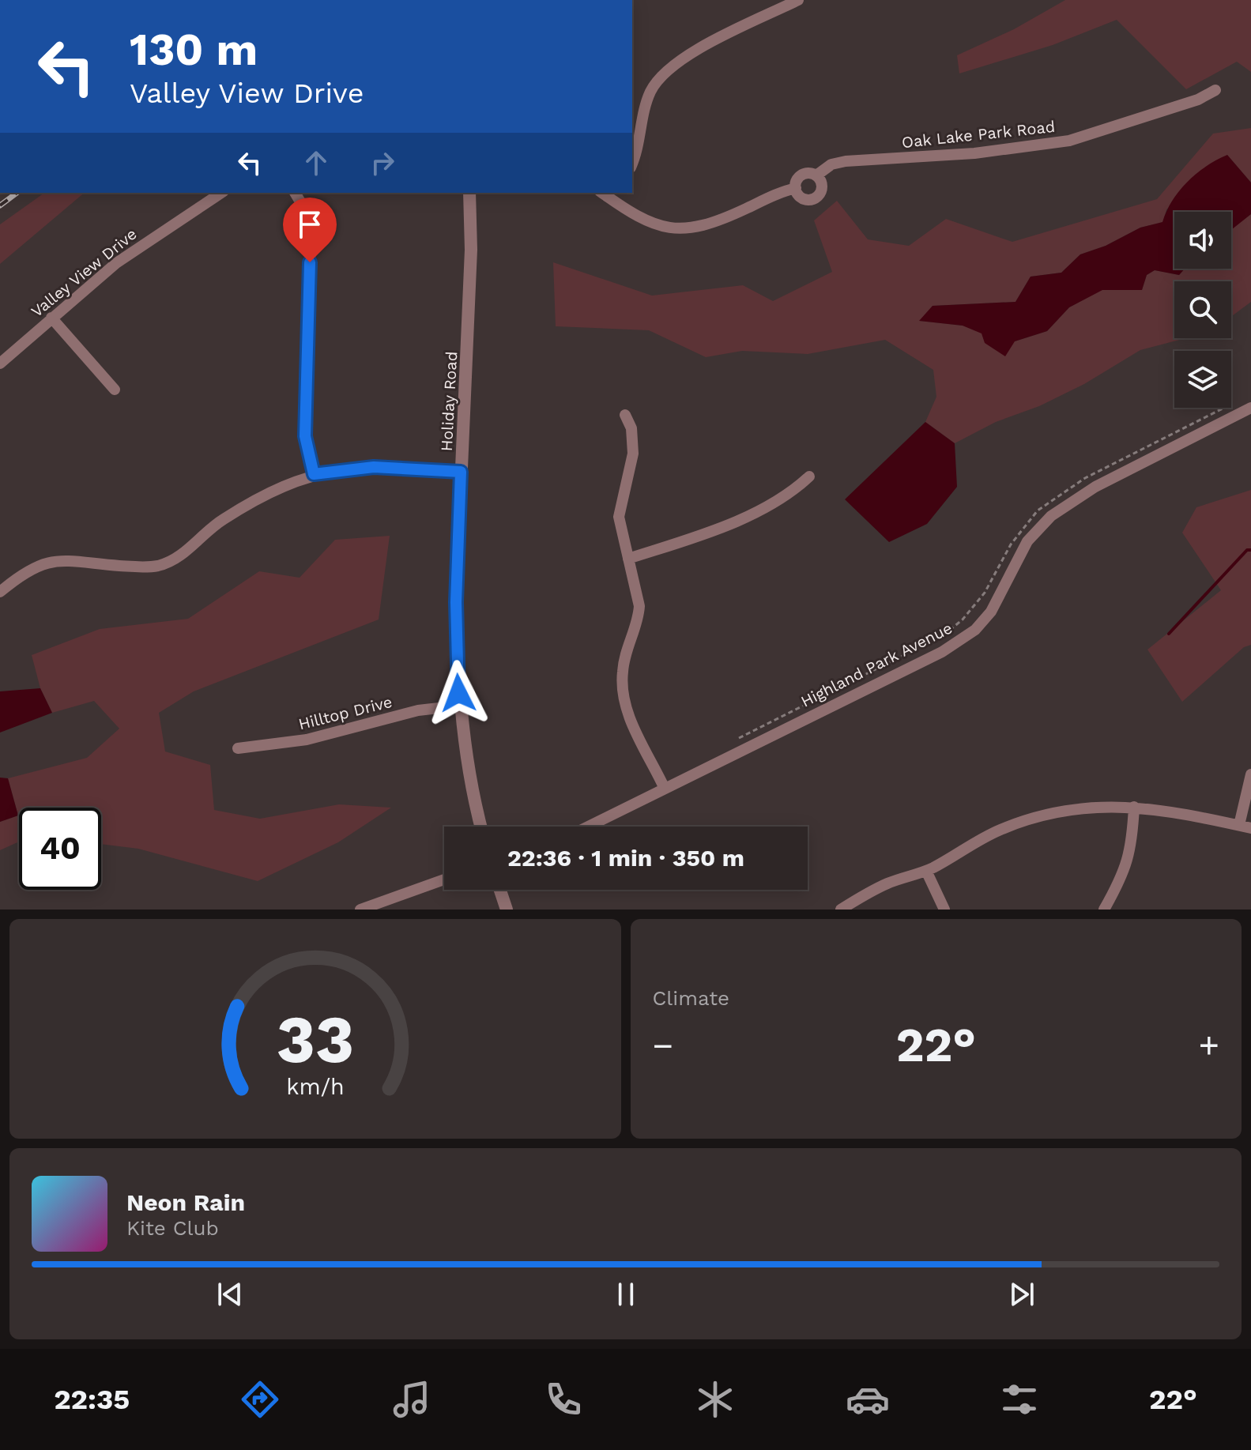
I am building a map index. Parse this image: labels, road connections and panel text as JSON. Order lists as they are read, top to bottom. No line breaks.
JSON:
{"streets":{"street":["Oak Lake Park Road","Valley View Drive","Holiday Road","Highland Park Avenue","Hilltop Drive"]},"crossings":[["Holiday Road","Hilltop Drive"]],"page":{"turn":["130 m","Valley View Drive"],"limit":"40","trip":"22:36 · 1 min · 350 m","tile":"Climate","heat":["−","22°","+"],"song":["Neon Rain","Kite Club"],"tabs":["22:35","22°"],"gauge":["33","km/h"]}}
